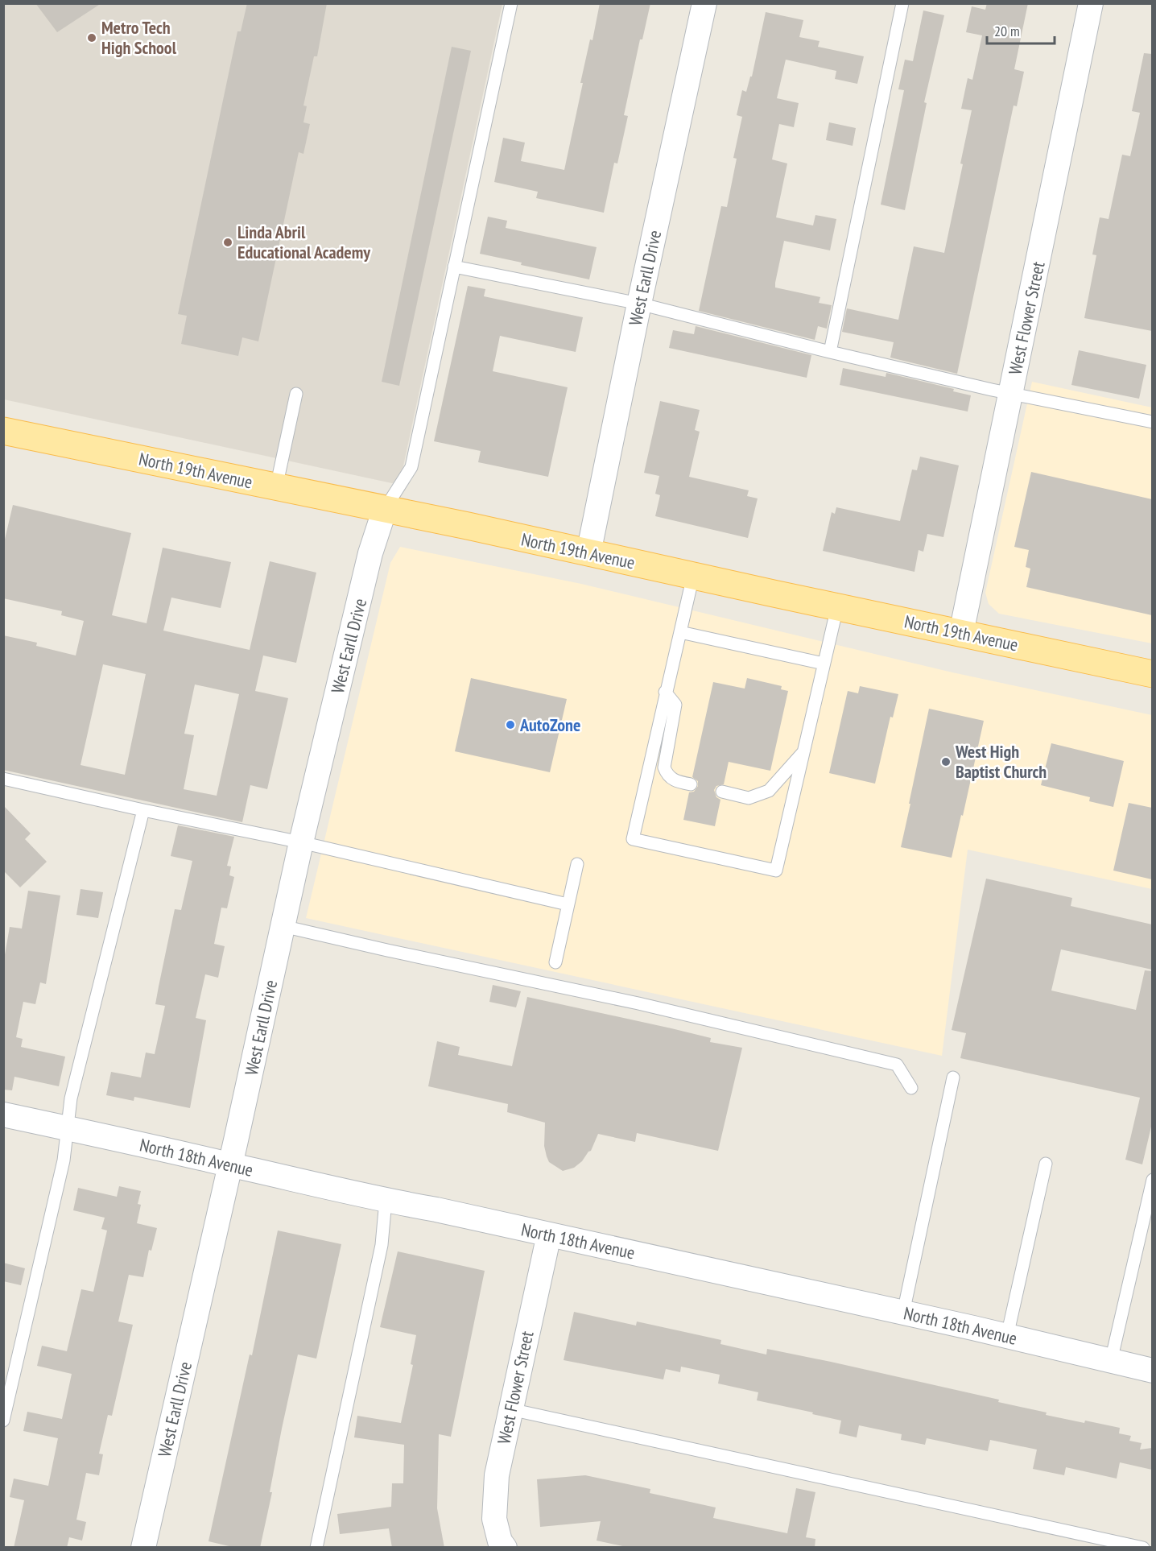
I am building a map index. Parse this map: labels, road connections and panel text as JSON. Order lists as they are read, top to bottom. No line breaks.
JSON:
{"streets":{"main road":["North 19th Avenue"],"street":["West Earll Drive","West Flower Street","North 18th Avenue"]},"crossings":[["West Earll Drive","North 19th Avenue"],["West Earll Drive","North 18th Avenue"],["West Flower Street","North 19th Avenue"],["West Flower Street","North 18th Avenue"]],"places":["Metro Tech High School","Linda Abril Educational Academy","AutoZone","West High Baptist Church"],"scale_bar":"20 m"}
